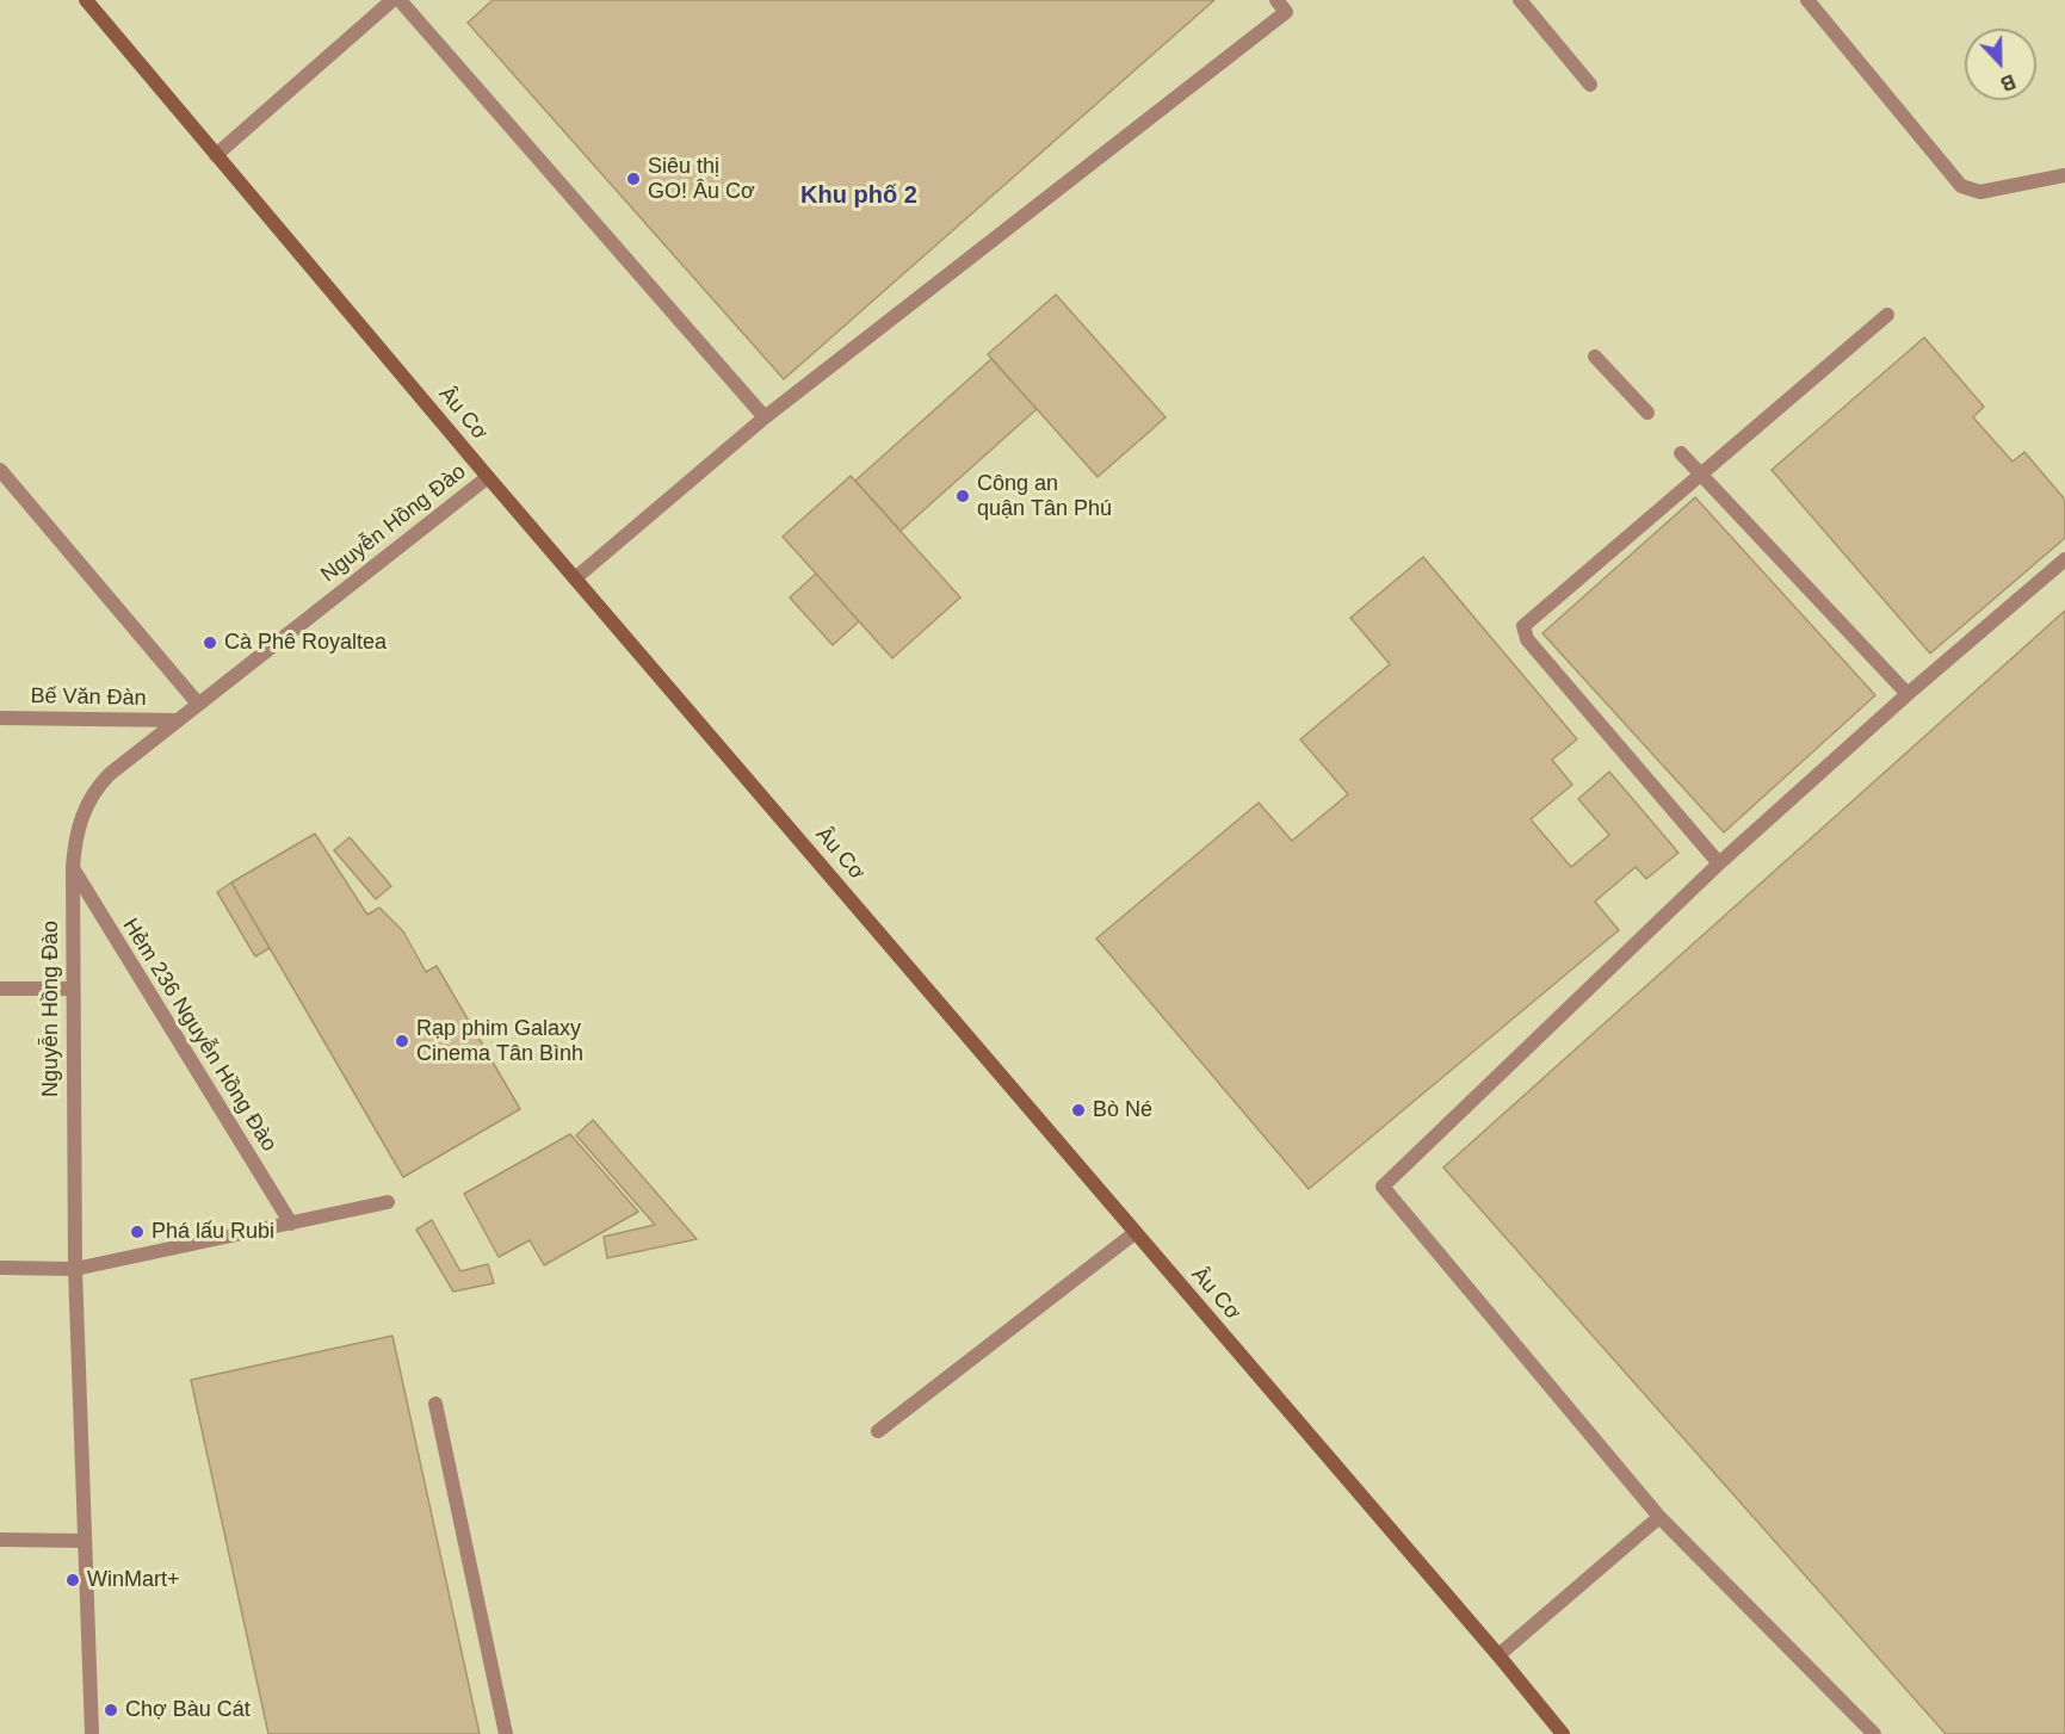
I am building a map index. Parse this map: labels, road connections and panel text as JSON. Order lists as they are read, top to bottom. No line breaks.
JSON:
{"streets":{"main road":["Âu Cơ"],"street":["Nguyễn Hồng Đào","Bế Văn Đàn","Hẻm 236 Nguyễn Hồng Đào"]},"crossings":[["Âu Cơ","Nguyễn Hồng Đào"],["Nguyễn Hồng Đào","Bế Văn Đàn"],["Nguyễn Hồng Đào","Hẻm 236 Nguyễn Hồng Đào"]],"districts":["Khu phố 2"],"places":["Siêu thị GO! Âu Cơ","Công an quận Tân Phú","Cà Phê Royaltea","Rạp phim Galaxy Cinema Tân Bình","Bò Né","Phá lấu Rubi","WinMart+","Chợ Bàu Cát"],"north":"bottom"}
